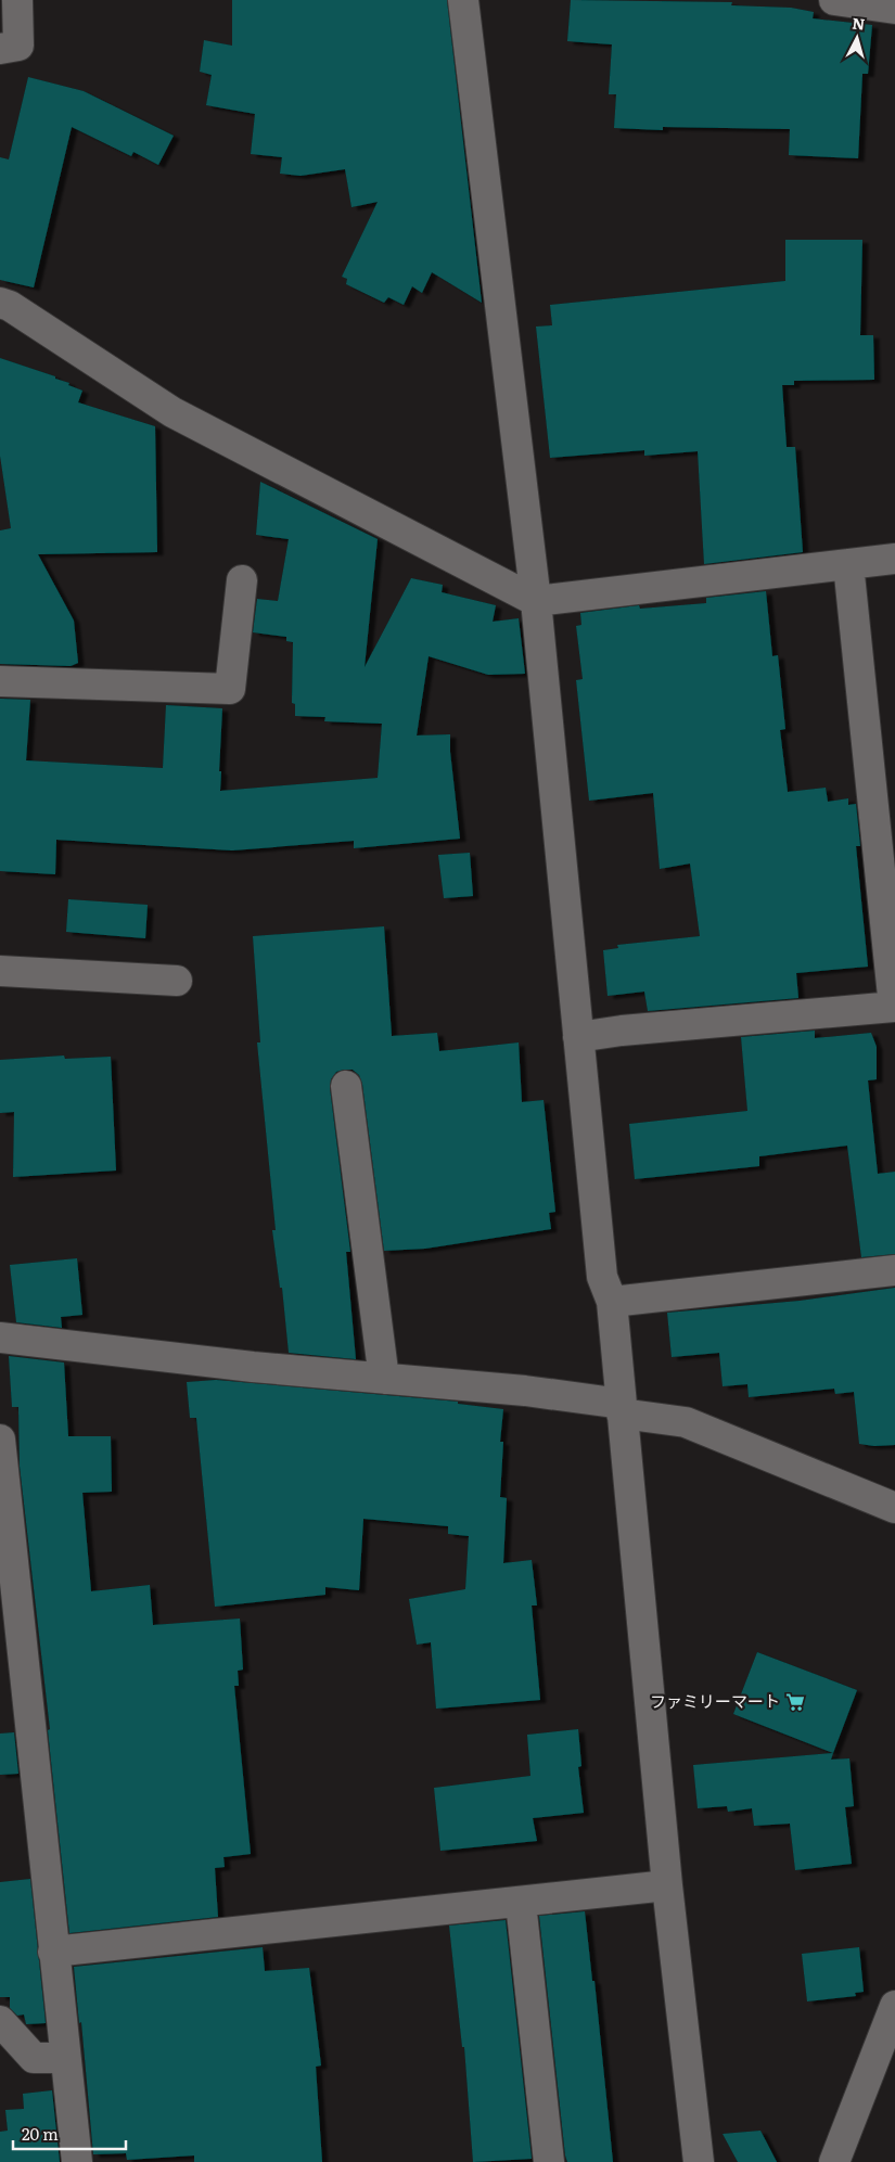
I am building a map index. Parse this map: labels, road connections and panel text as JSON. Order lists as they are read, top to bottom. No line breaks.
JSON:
{"places":{"supermarket":["ファミリーマート"]},"scale_bar":"20 m","north":"top"}
